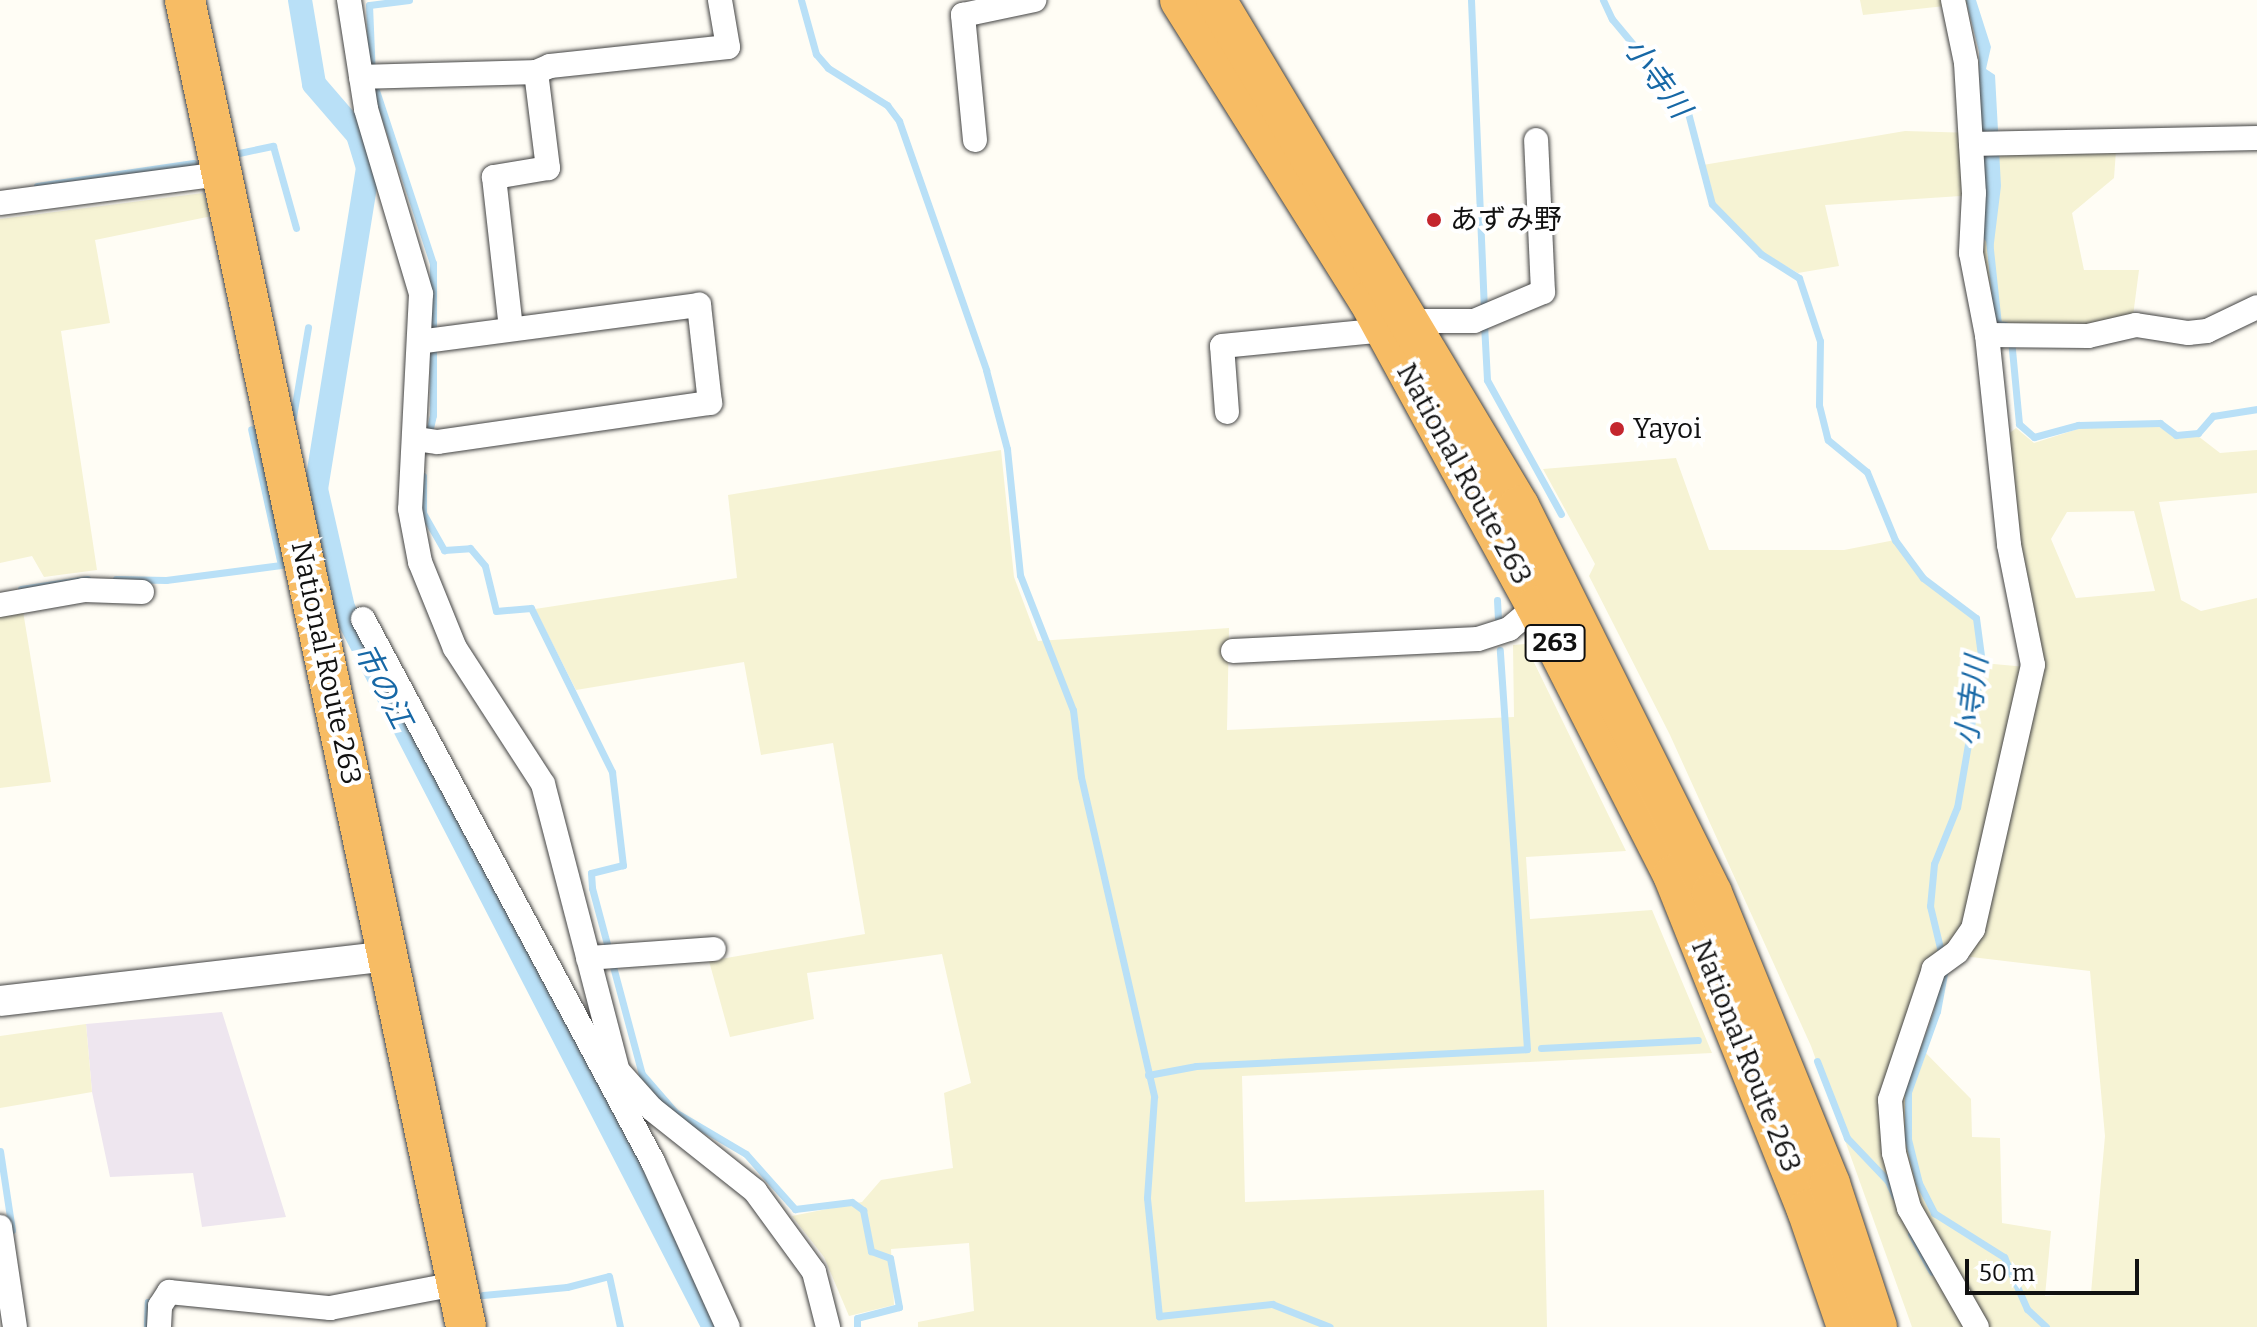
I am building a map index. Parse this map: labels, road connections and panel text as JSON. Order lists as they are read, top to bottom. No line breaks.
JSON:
{"streets":{"highway":["National Route 263","263"]},"water":["小寺川","市の江"],"places":["あずみ野","Yayoi"],"scale_bar":"50 m"}
